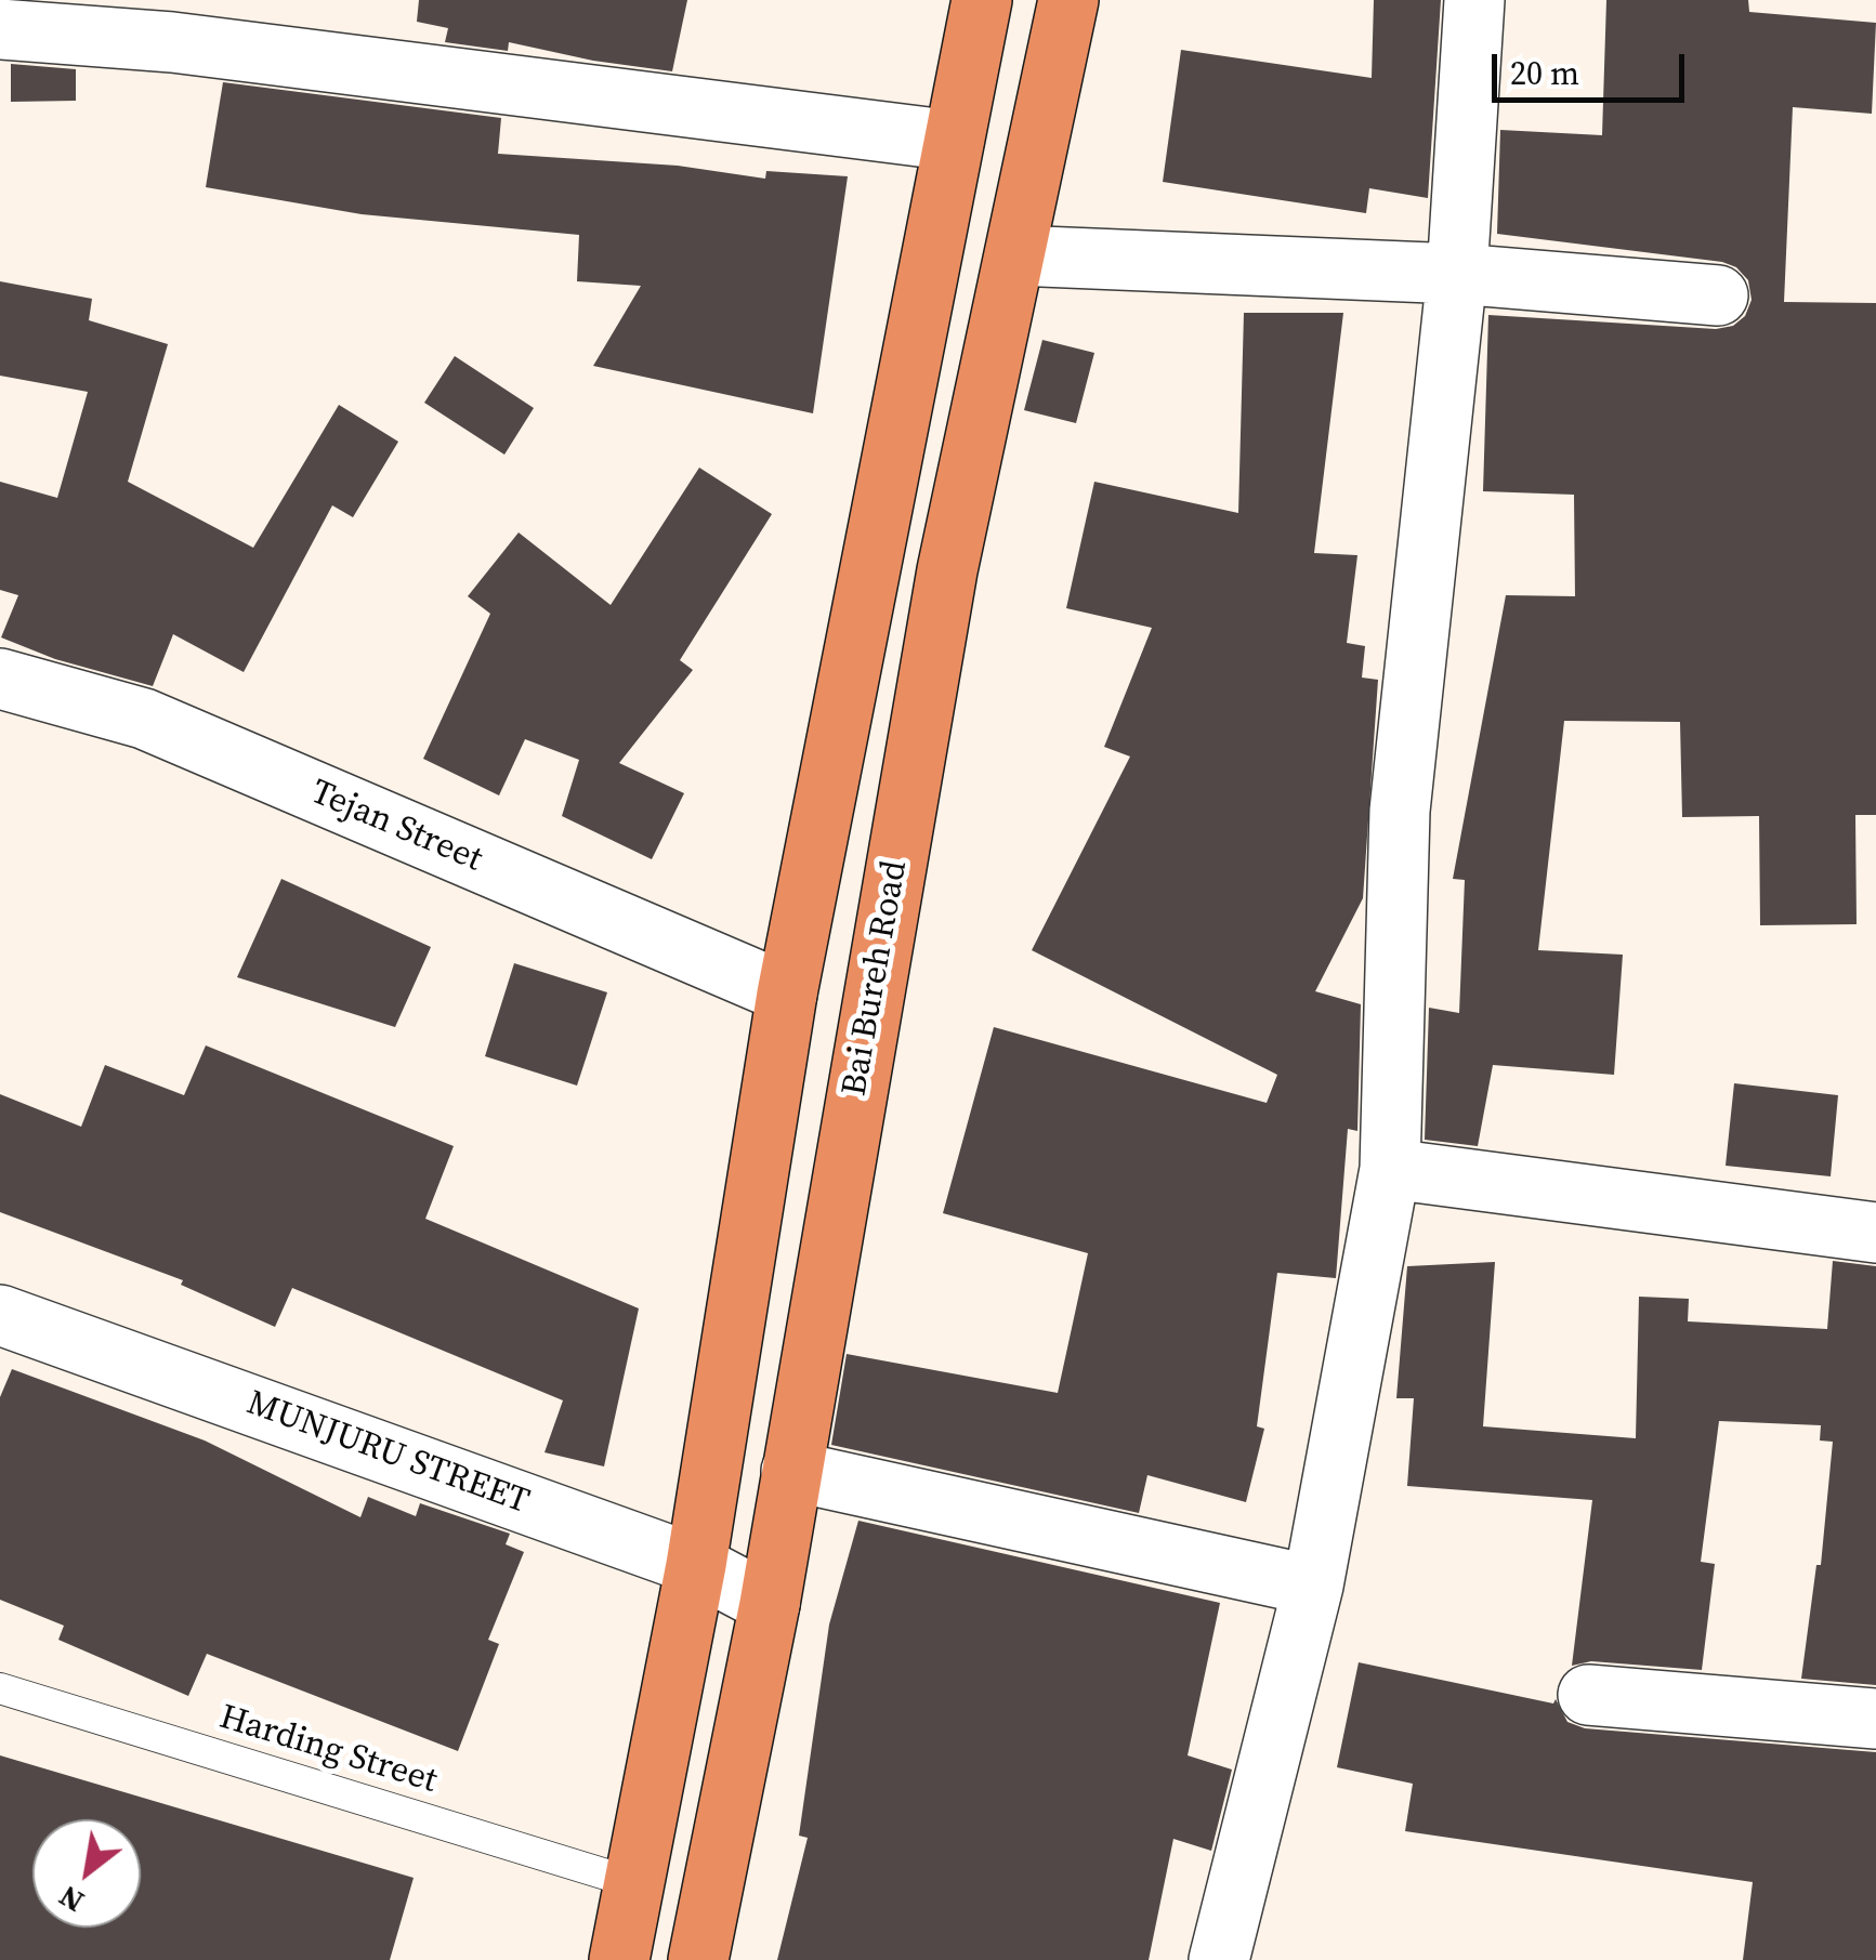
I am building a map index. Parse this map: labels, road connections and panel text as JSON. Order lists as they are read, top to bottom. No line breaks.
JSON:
{"streets":{"highway":["Bai Bureh Road"],"street":["Tejan Street","MUNJURU STREET"],"lane":["Harding Street"]},"crossings":[["Bai Bureh Road","MUNJURU STREET"]],"scale_bar":"20 m","north":"bottom left"}
